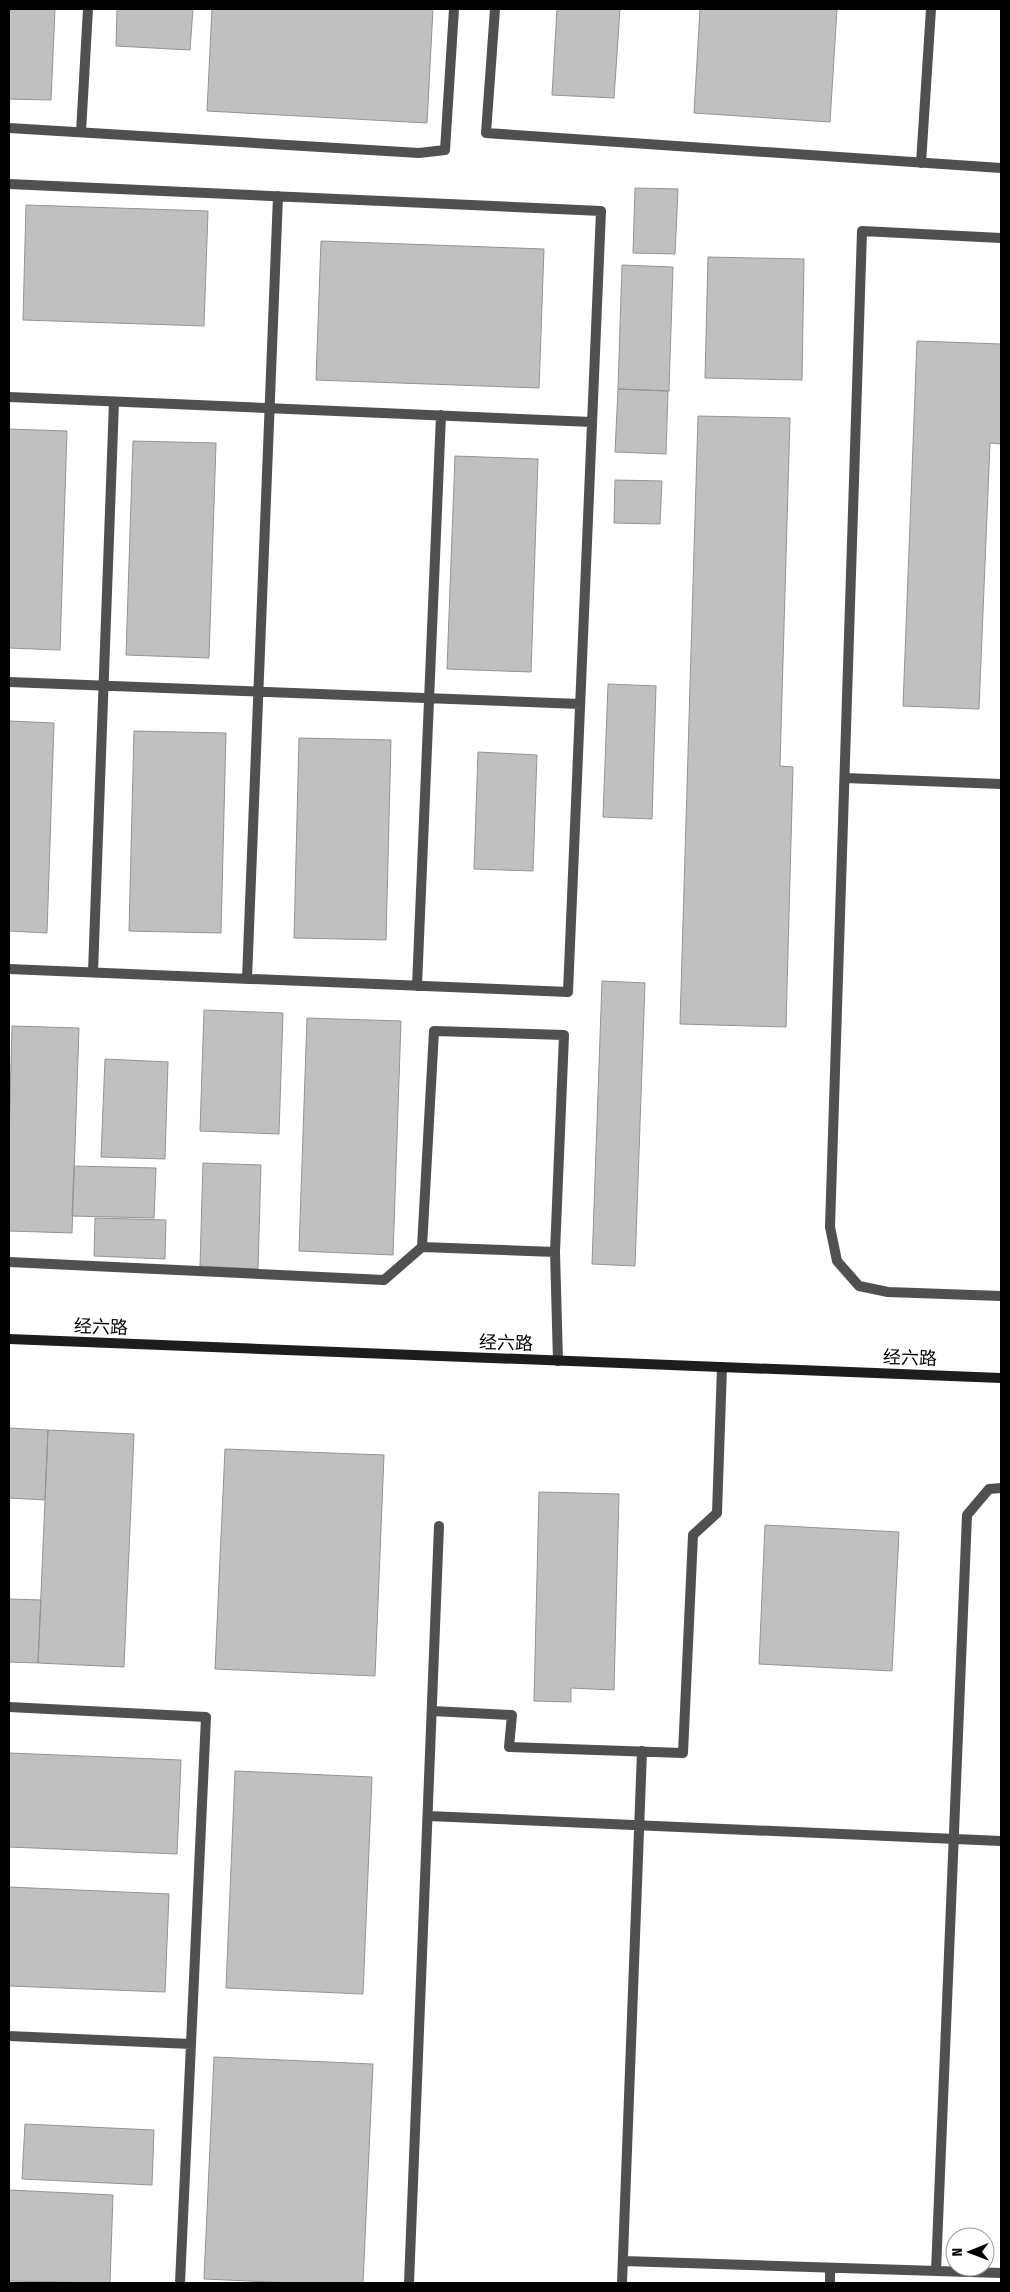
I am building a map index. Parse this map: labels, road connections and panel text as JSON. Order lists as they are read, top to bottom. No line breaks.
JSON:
{"streets":{"street":["经六路"]},"north":"left"}
